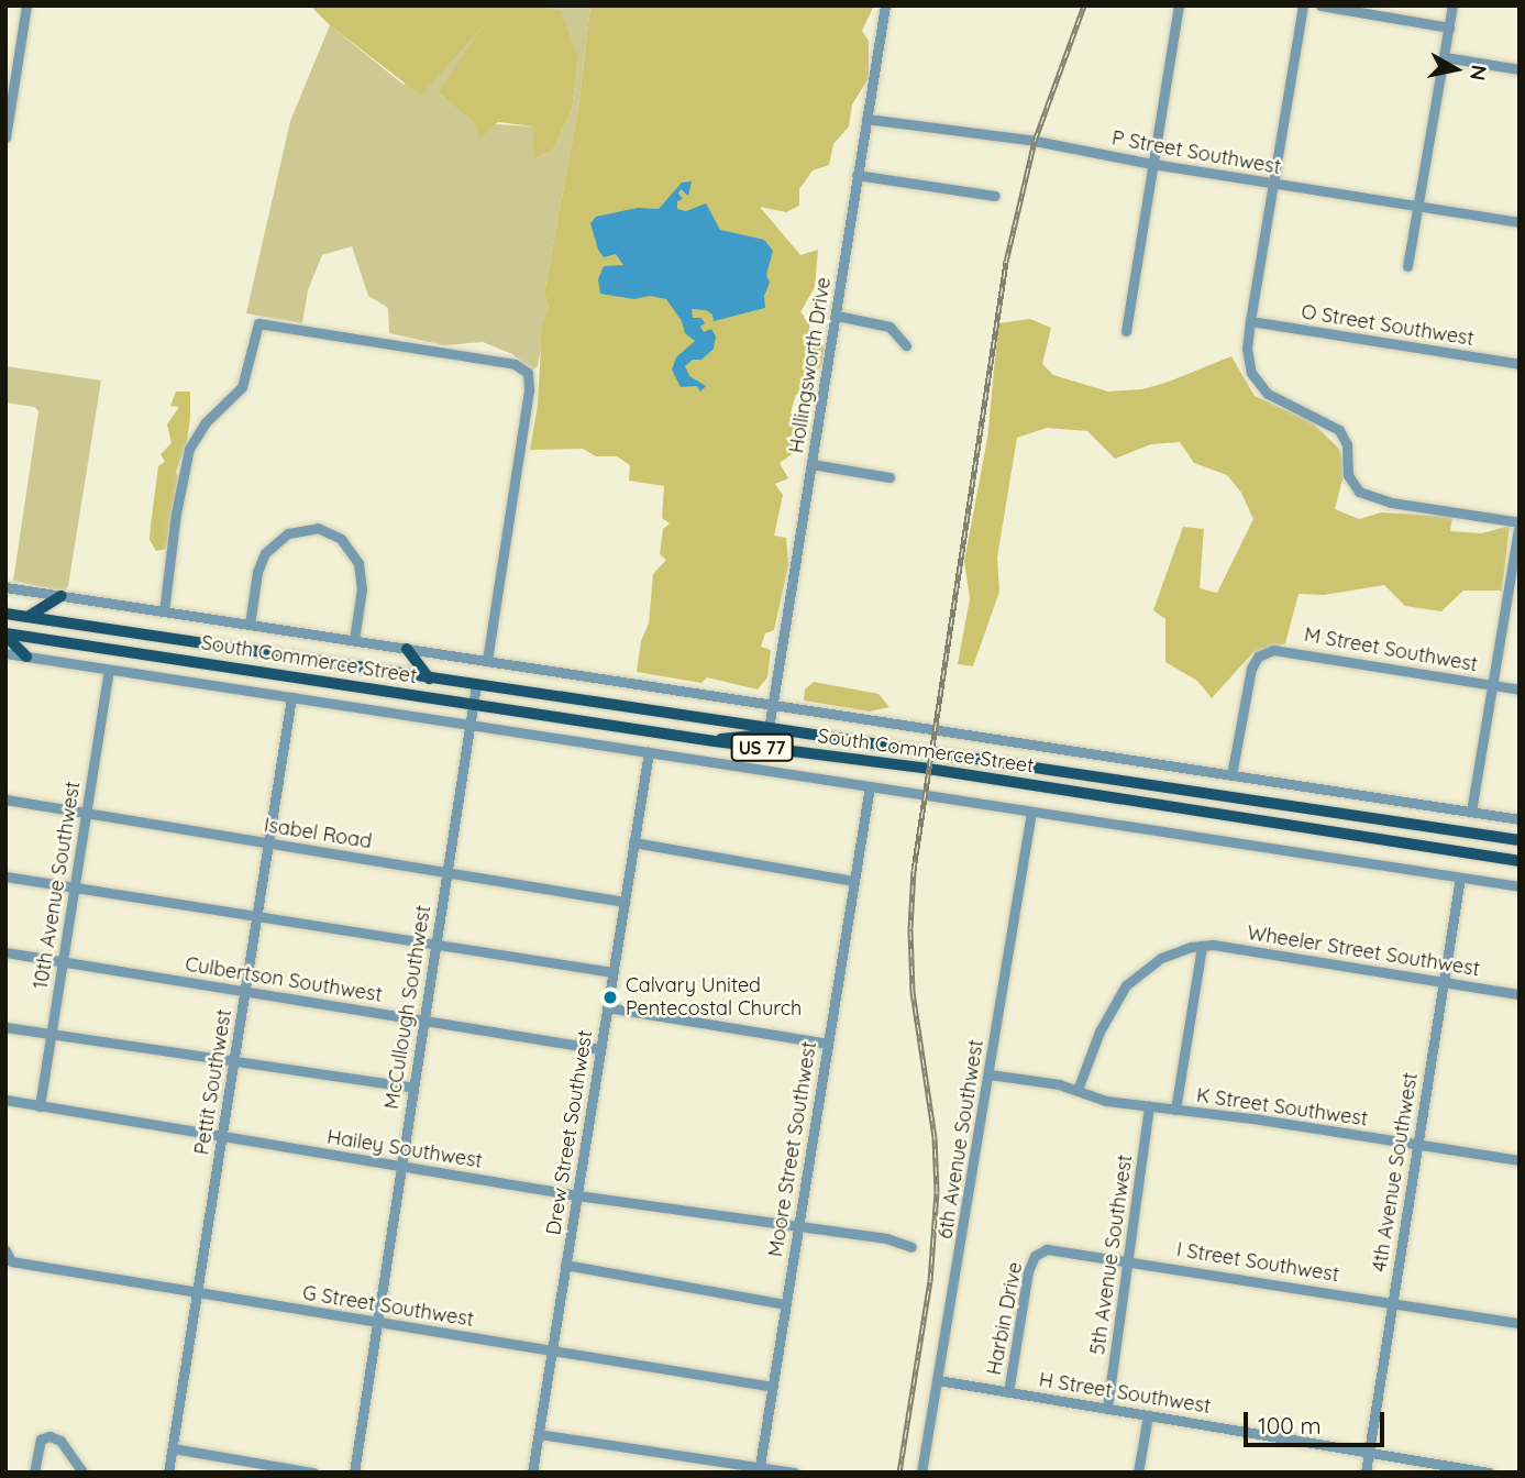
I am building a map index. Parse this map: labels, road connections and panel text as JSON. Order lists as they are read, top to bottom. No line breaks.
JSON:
{"streets":{"main road":["South Commerce Street","US 77"],"street":["P Street Southwest","O Street Southwest","Hollingsworth Drive","M Street Southwest","Isabel Road","10th Avenue Southwest","Wheeler Street Southwest","Culbertson Southwest","McCullough Southwest","Pettit Southwest","K Street Southwest","Drew Street Southwest","6th Avenue Southwest","Hailey Southwest","Moore Street Southwest","4th Avenue Southwest","5th Avenue Southwest","I Street Southwest","G Street Southwest","Harbin Drive","H Street Southwest"]},"crossings":[["P Street Southwest","Hollingsworth Drive"],["Hollingsworth Drive","South Commerce Street"],["South Commerce Street","McCullough Southwest"],["Isabel Road","10th Avenue Southwest"],["Isabel Road","McCullough Southwest"],["Isabel Road","Pettit Southwest"],["Isabel Road","Drew Street Southwest"],["10th Avenue Southwest","Culbertson Southwest"],["10th Avenue Southwest","Hailey Southwest"],["Wheeler Street Southwest","4th Avenue Southwest"],["Culbertson Southwest","McCullough Southwest"],["Culbertson Southwest","Pettit Southwest"],["Culbertson Southwest","Drew Street Southwest"],["McCullough Southwest","Hailey Southwest"],["McCullough Southwest","G Street Southwest"],["Pettit Southwest","Hailey Southwest"],["Pettit Southwest","G Street Southwest"],["K Street Southwest","4th Avenue Southwest"],["K Street Southwest","5th Avenue Southwest"],["Drew Street Southwest","Hailey Southwest"],["Drew Street Southwest","G Street Southwest"],["6th Avenue Southwest","H Street Southwest"],["Hailey Southwest","Moore Street Southwest"],["Moore Street Southwest","G Street Southwest"],["4th Avenue Southwest","I Street Southwest"],["4th Avenue Southwest","H Street Southwest"],["5th Avenue Southwest","I Street Southwest"],["5th Avenue Southwest","Harbin Drive"],["5th Avenue Southwest","H Street Southwest"],["I Street Southwest","Harbin Drive"],["Harbin Drive","H Street Southwest"]],"places":["Calvary United Pentecostal Church"],"scale_bar":"100 m","north":"right"}
